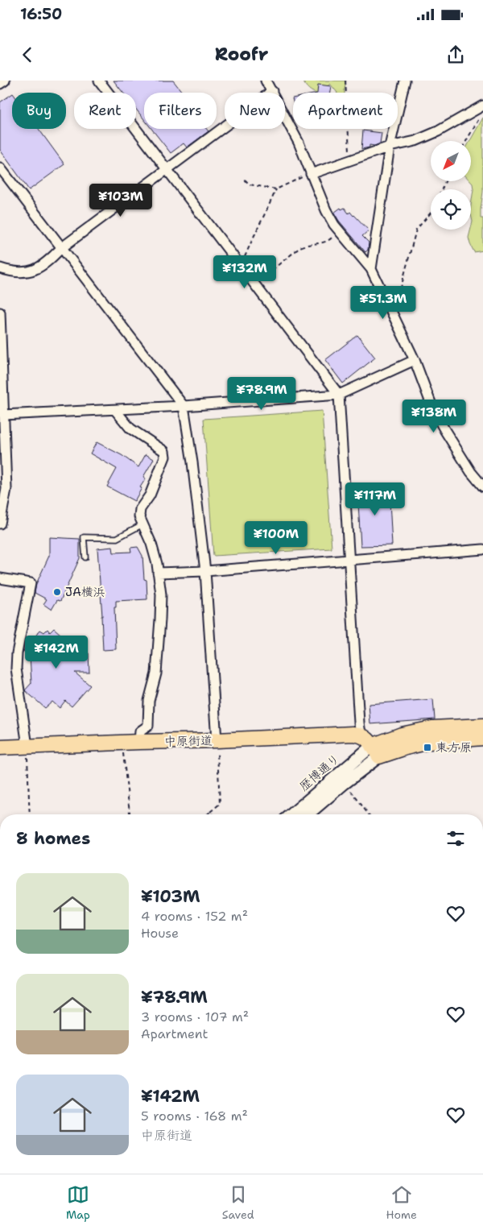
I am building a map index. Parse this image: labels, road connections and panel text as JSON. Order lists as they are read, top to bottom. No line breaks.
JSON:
{"streets":{"main road":["中原街道"],"street":["歴博通り"]},"places":{"other":["JA横浜"],"transit":["東方原"]},"north":"bottom left","page":{"status":"16:50","header":"Roofr","chip":["Buy","Rent","Filters","New","Apartment"],"price":["¥103M","¥132M","¥51.3M","¥78.9M","¥138M","¥117M","¥100M","¥142M"],"heading":"8 homes","list":[{"name":"¥103M","note":"4 rooms · 152 m² · House"},{"name":"¥78.9M","note":"3 rooms · 107 m² · Apartment"},{"name":"¥142M","note":"5 rooms · 168 m² · 中原街道"}],"tabs":["Map","Saved","Home"]}}
